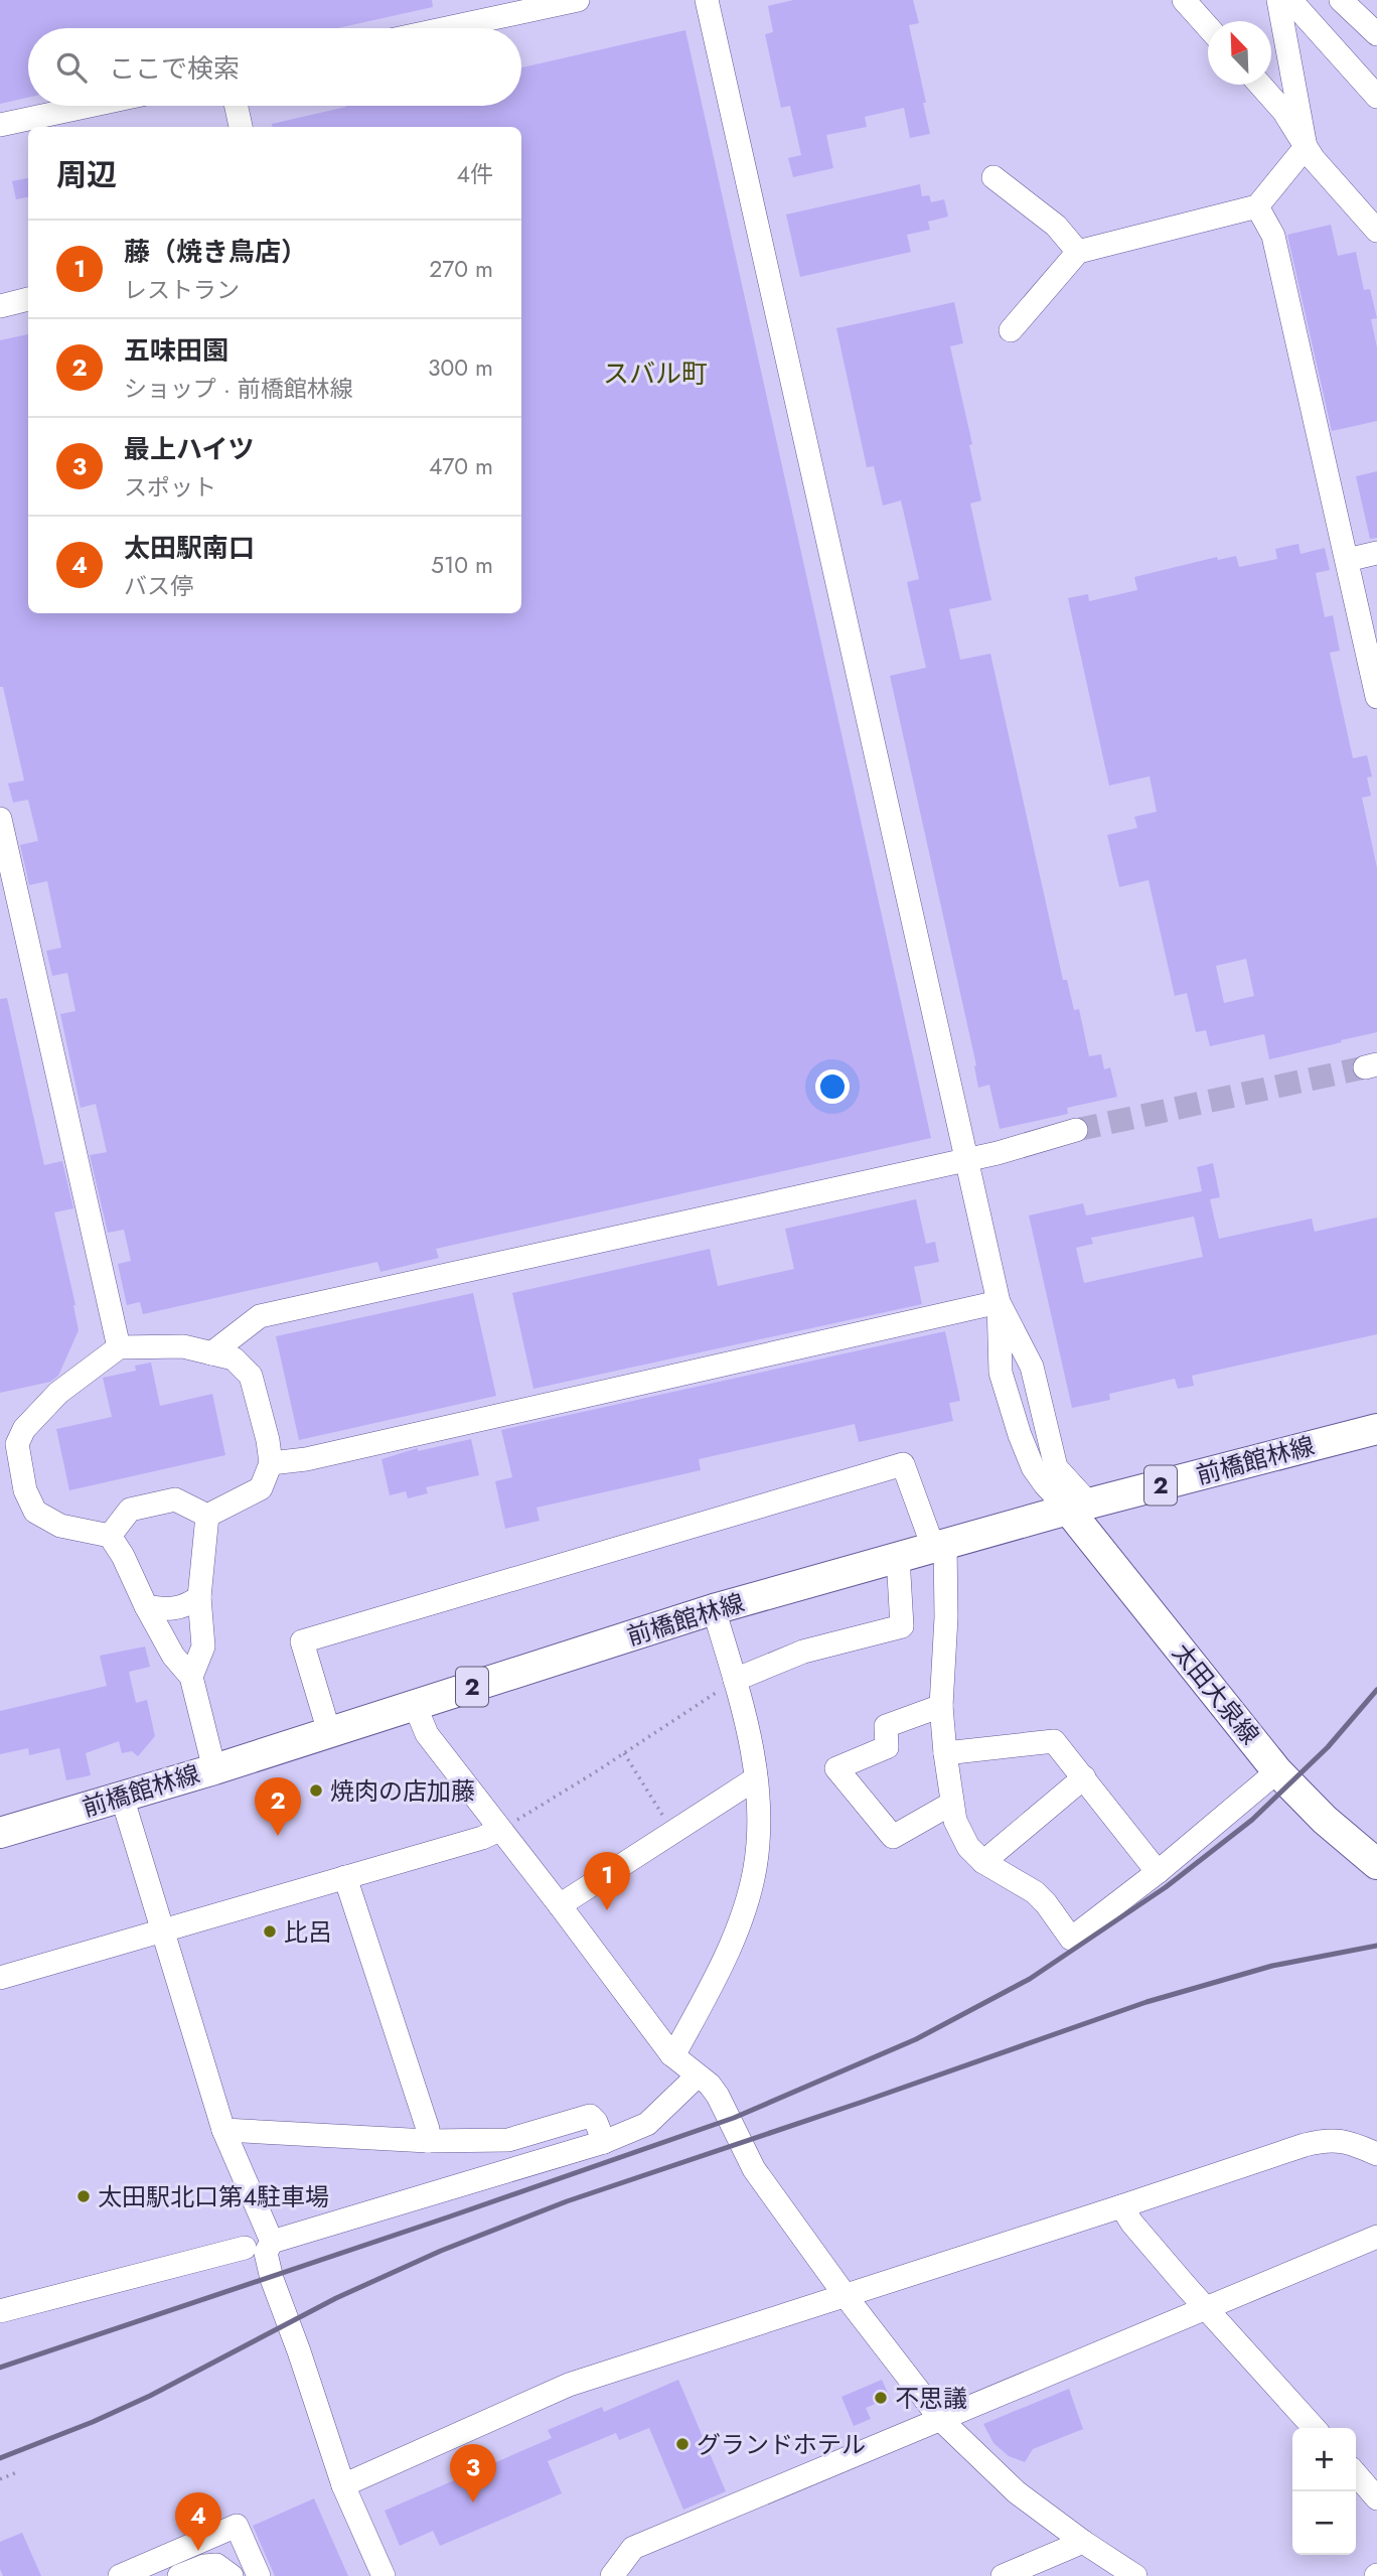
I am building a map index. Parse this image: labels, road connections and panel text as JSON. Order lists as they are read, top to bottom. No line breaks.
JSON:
{"streets":{"main road":["前橋館林線","2","太田大泉線"]},"crossings":[["前橋館林線","太田大泉線"]],"districts":["スバル町"],"places":["焼肉の店加藤","比呂","太田駅北口第４駐車場","不思議","グランドホテル"],"north":"top left","page":{"search":"ここで検索","heading":["周辺","4件"],"list":[{"mark":"1","name":"藤（焼き鳥店）","note":"レストラン","value":"270 m"},{"mark":"2","name":"五味田園","note":"ショップ · 前橋館林線","value":"300 m"},{"mark":"3","name":"最上ハイツ","note":"スポット","value":"470 m"},{"mark":"4","name":"太田駅南口","note":"バス停","value":"510 m"}],"pins":["2","1","3","4"],"map_buttons":["+","−"]}}
